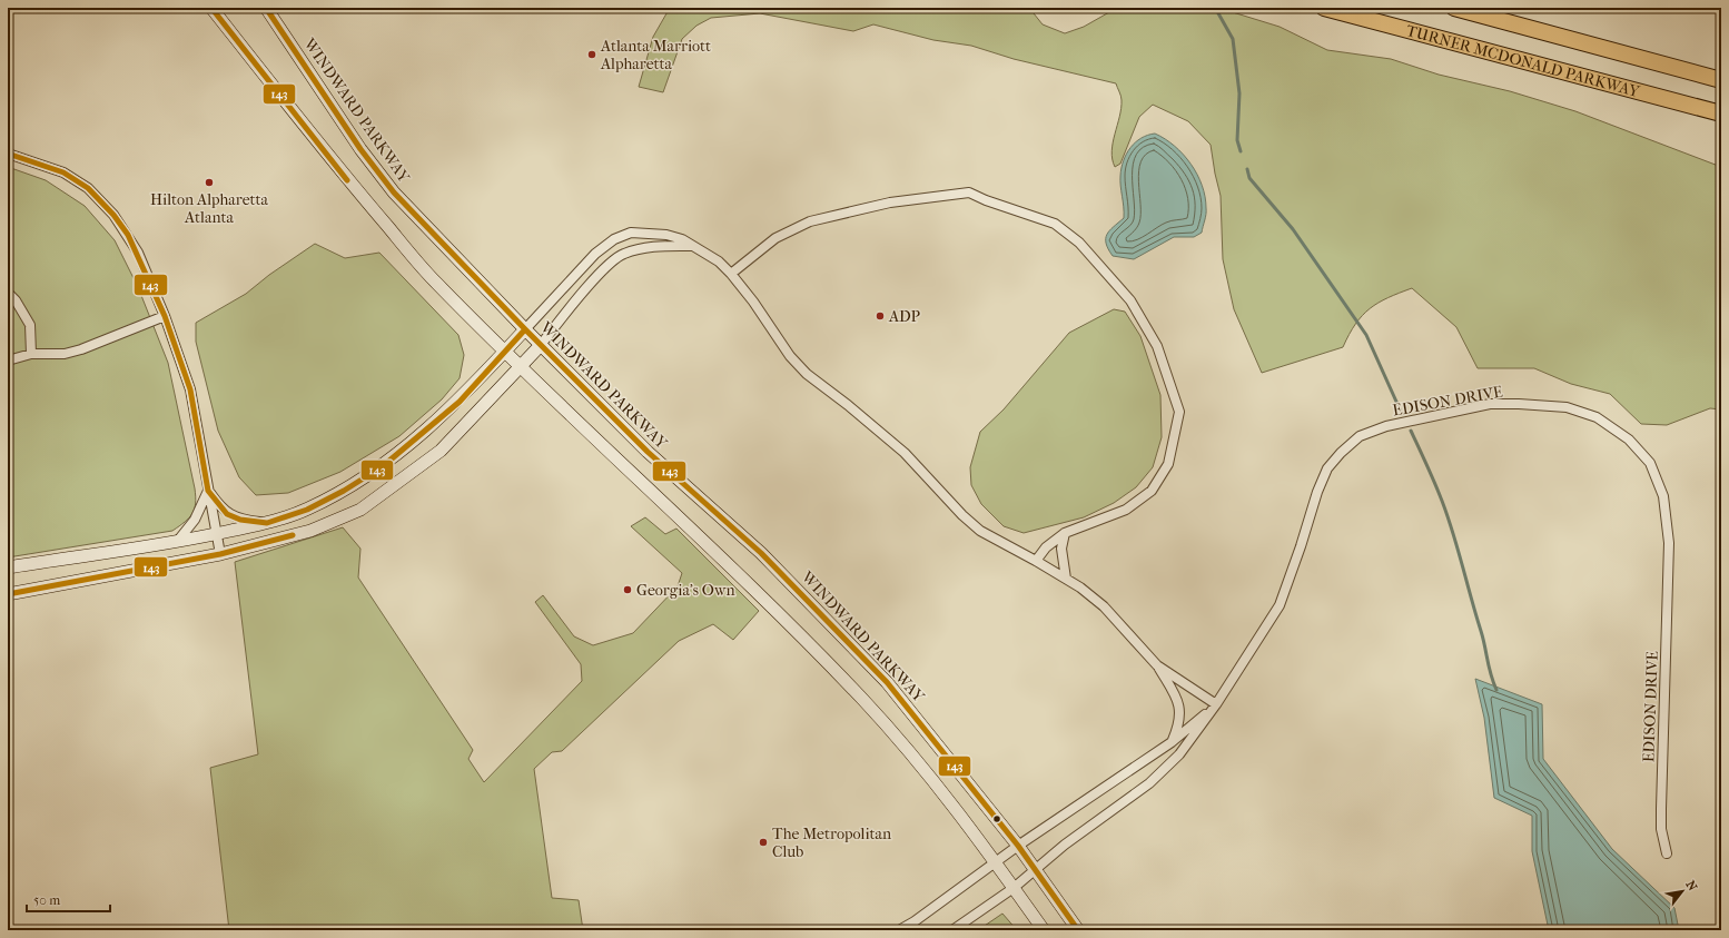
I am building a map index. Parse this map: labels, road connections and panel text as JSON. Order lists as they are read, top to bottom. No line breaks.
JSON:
{"streets":{"highway":["TURNER MCDONALD PARKWAY"],"main road":["WINDWARD PARKWAY"],"street":["EDISON DRIVE"]},"places":["Atlanta Marriott Alpharetta","Hilton Alpharetta Atlanta","ADP","Georgia's Own","The Metropolitan Club"],"lines":["transit line 143"],"scale_bar":"50 m","north":"top right"}
